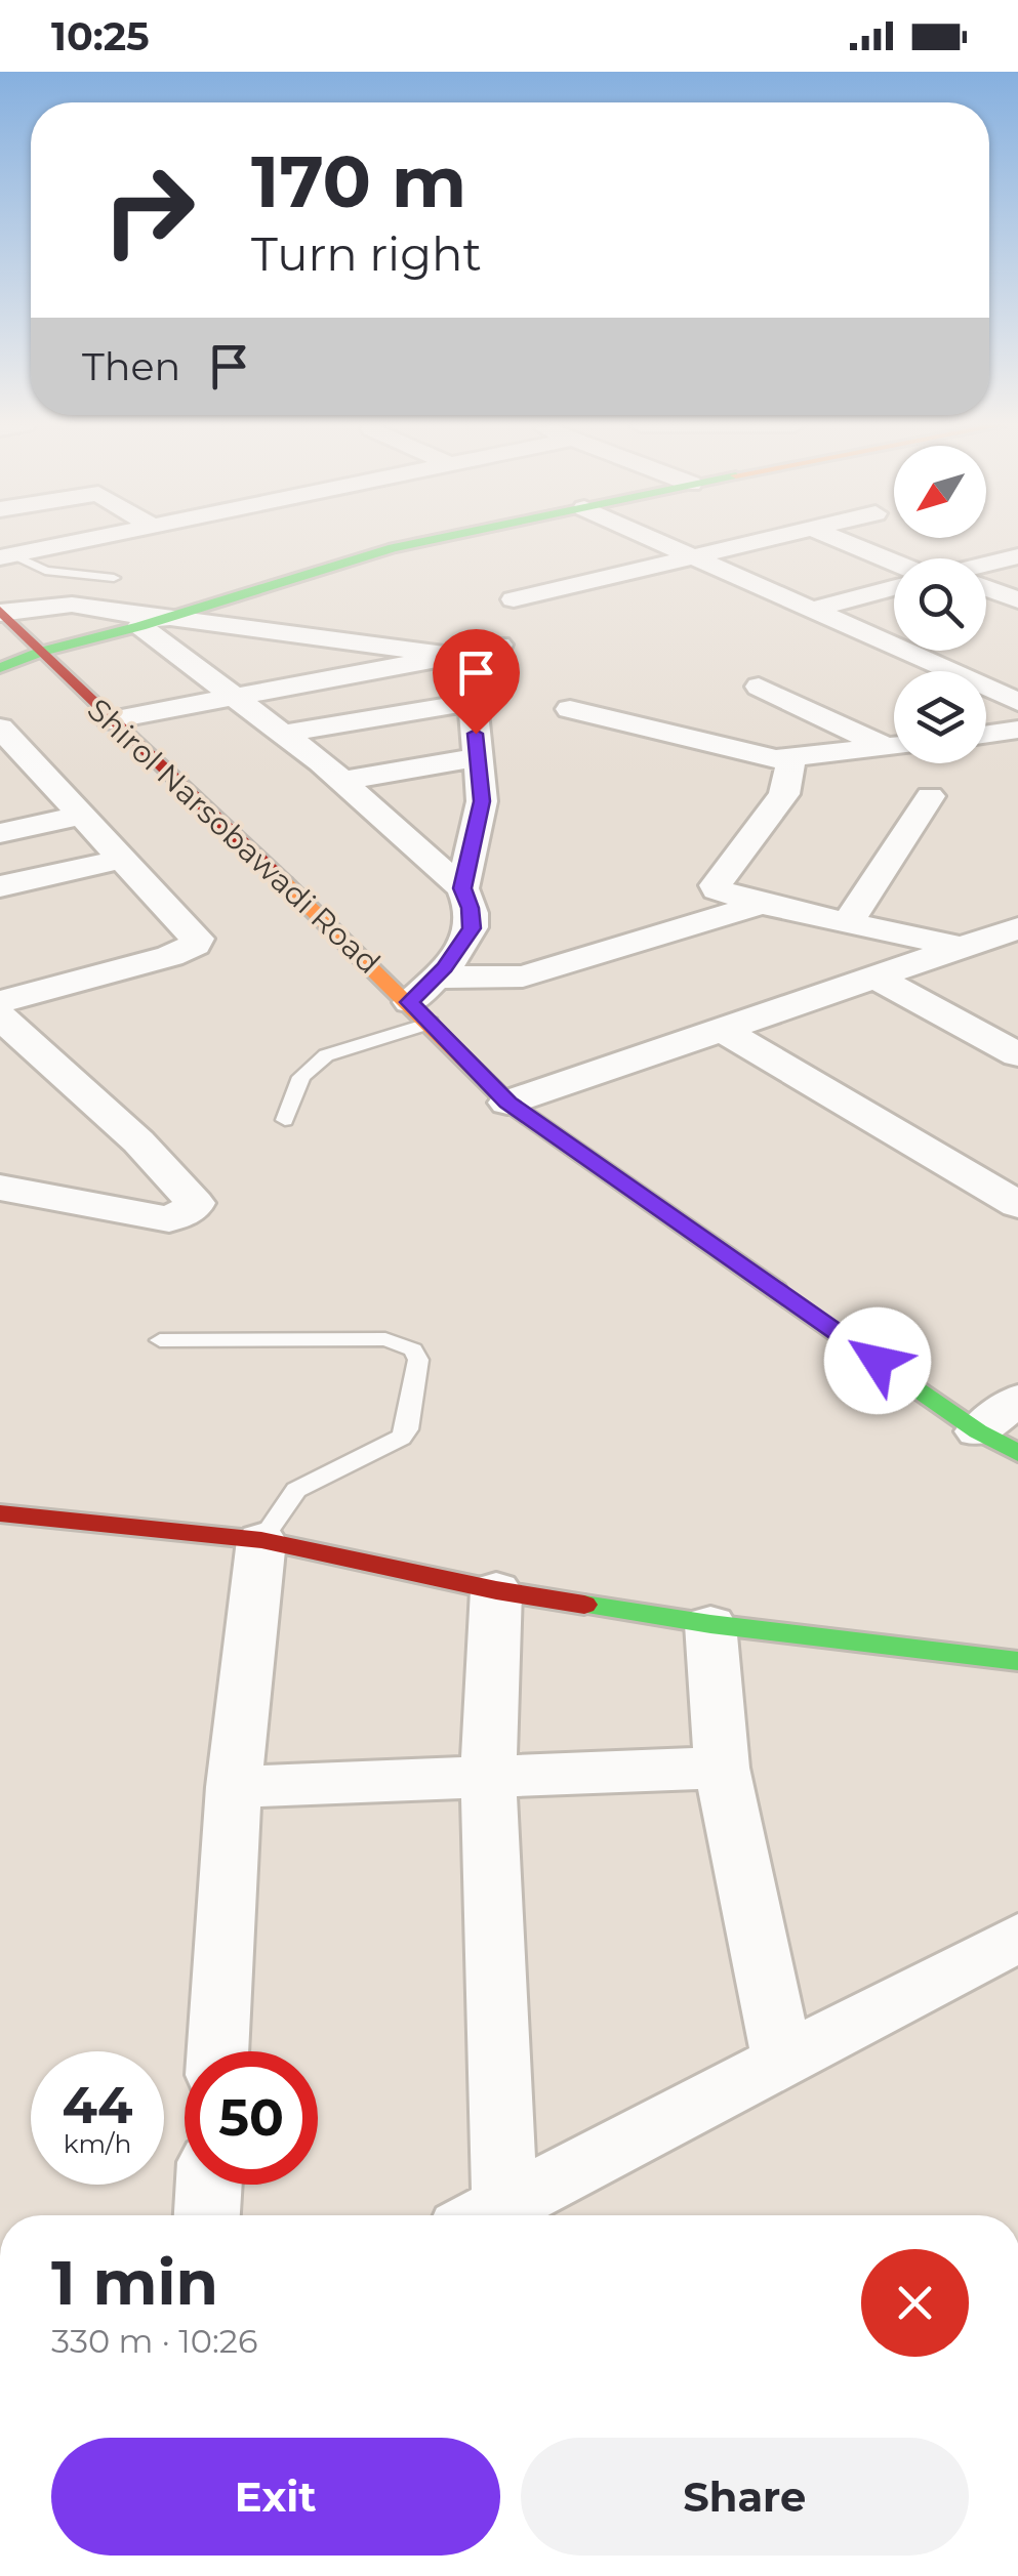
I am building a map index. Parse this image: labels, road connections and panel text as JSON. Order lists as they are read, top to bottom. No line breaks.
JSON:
{"streets":{"street":["Shirol Narsobawadi Road"]},"north":"bottom left","page":{"status":"10:25","turn":["170 m","Turn right"],"then":"Then","speed":"44 km/h","limit":"50","heading":["1 min","330 m · 10:26"],"buttons":["Exit","Share"]}}
